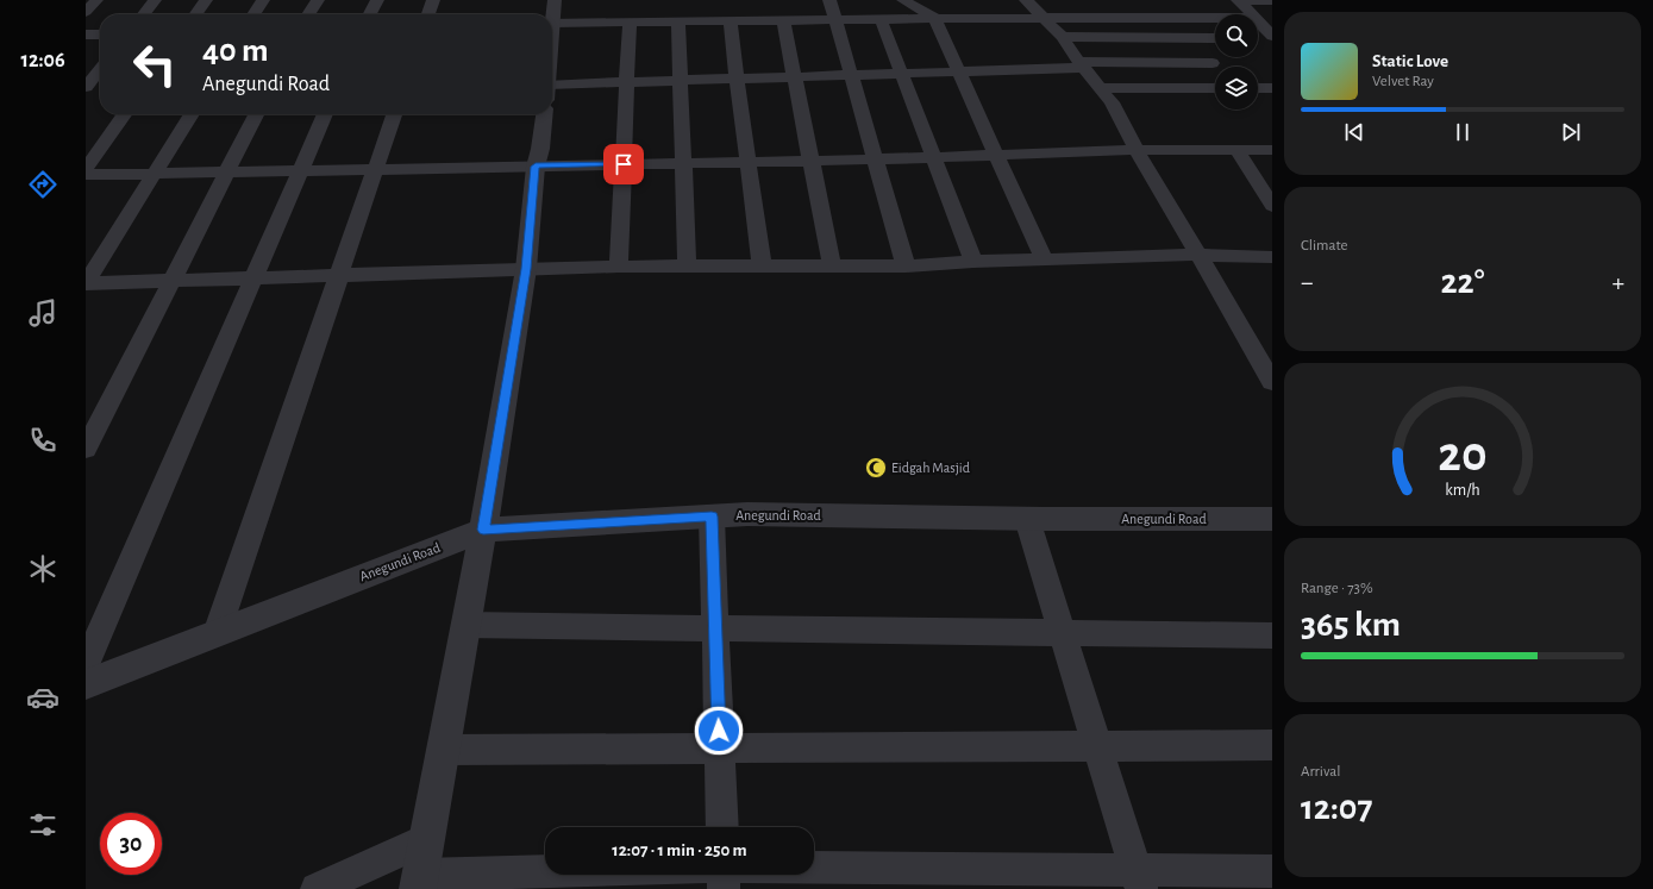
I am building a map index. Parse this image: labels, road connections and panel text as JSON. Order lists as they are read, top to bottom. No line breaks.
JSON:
{"streets":{"street":["Anegundi Road"]},"places":{"mosque":["Eidgah Masjid"]},"page":{"tabs":"12:06","turn":["40 m","Anegundi Road"],"song":["Static Love","Velvet Ray"],"tile":["Climate",["Range · 73%","365 km"],["Arrival","12:07"]],"heat":["−","22°","+"],"limit":"30","trip":"12:07 · 1 min · 250 m","gauge":["20","km/h"]}}
